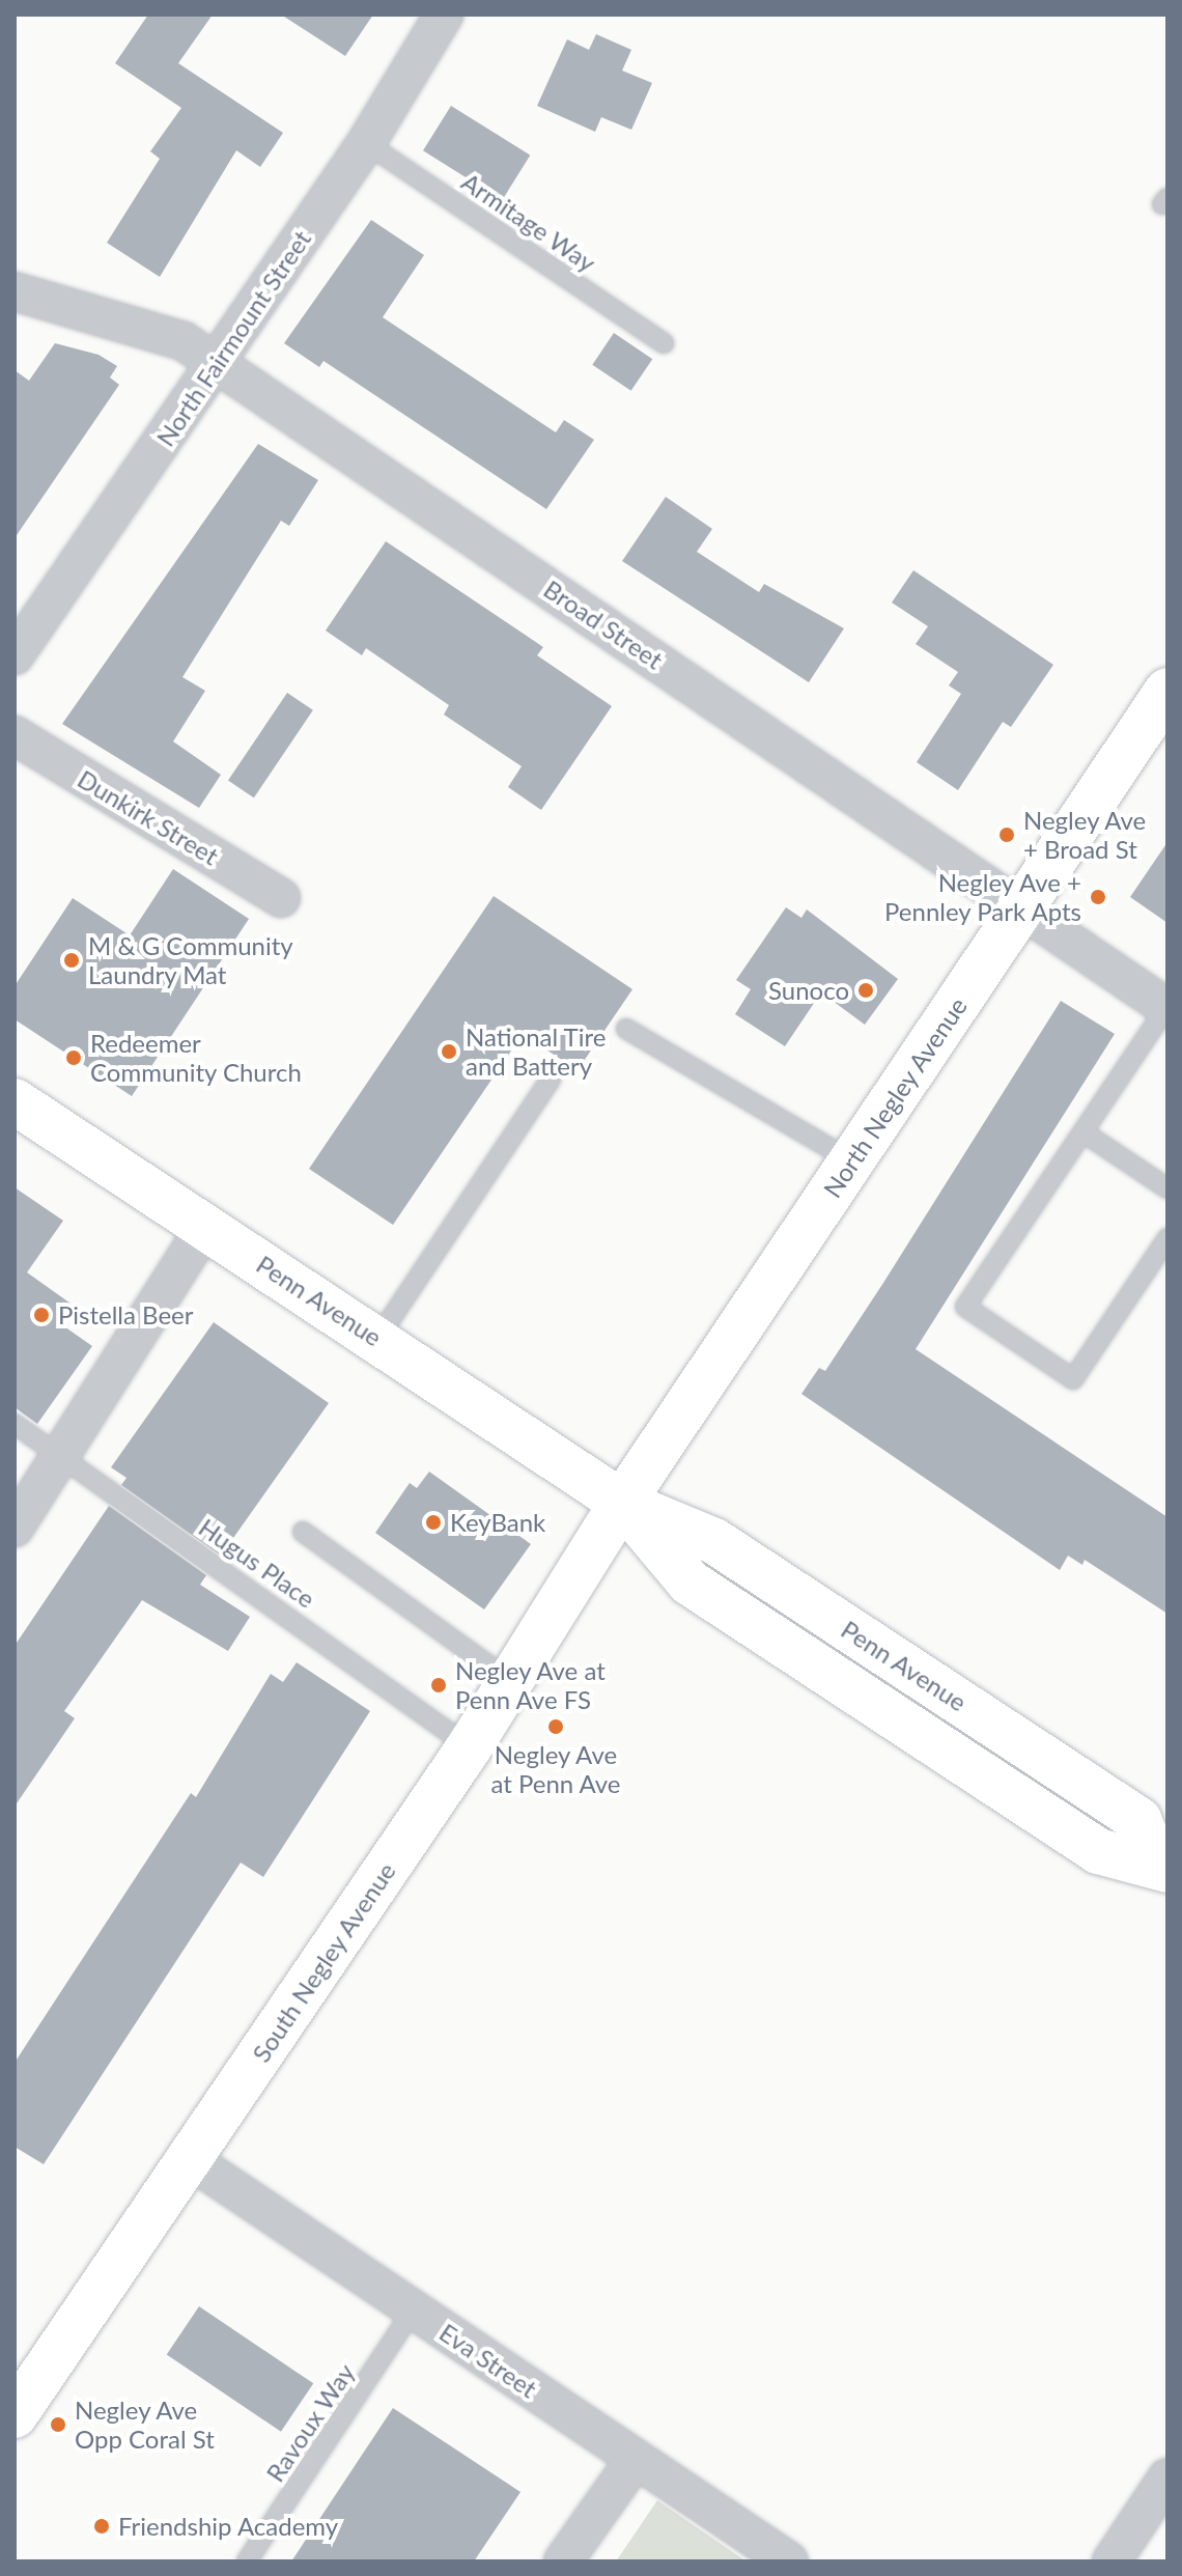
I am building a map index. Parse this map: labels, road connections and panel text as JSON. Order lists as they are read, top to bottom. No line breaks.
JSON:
{"streets":{"main road":["North Negley Avenue","Penn Avenue","South Negley Avenue"],"street":["North Fairmount Street","Broad Street","Dunkirk Street","Eva Street"],"lane":["Armitage Way","Hugus Place","Ravoux Way"]},"crossings":[["Armitage Way","North Fairmount Street"],["North Fairmount Street","Broad Street"],["Broad Street","North Negley Avenue"],["North Negley Avenue","Penn Avenue"],["North Negley Avenue","South Negley Avenue"],["Penn Avenue","South Negley Avenue"],["Hugus Place","South Negley Avenue"],["South Negley Avenue","Eva Street"],["Eva Street","Ravoux Way"]],"places":["Negley Ave + Broad St","Negley Ave + Pennley Park Apts","M & G Community Laundry Mat","Sunoco","National Tire and Battery","Redeemer Community Church","Pistella Beer","KeyBank","Negley Ave at Penn Ave FS","Negley Ave at Penn Ave","Negley Ave Opp Coral St","Friendship Academy"]}
